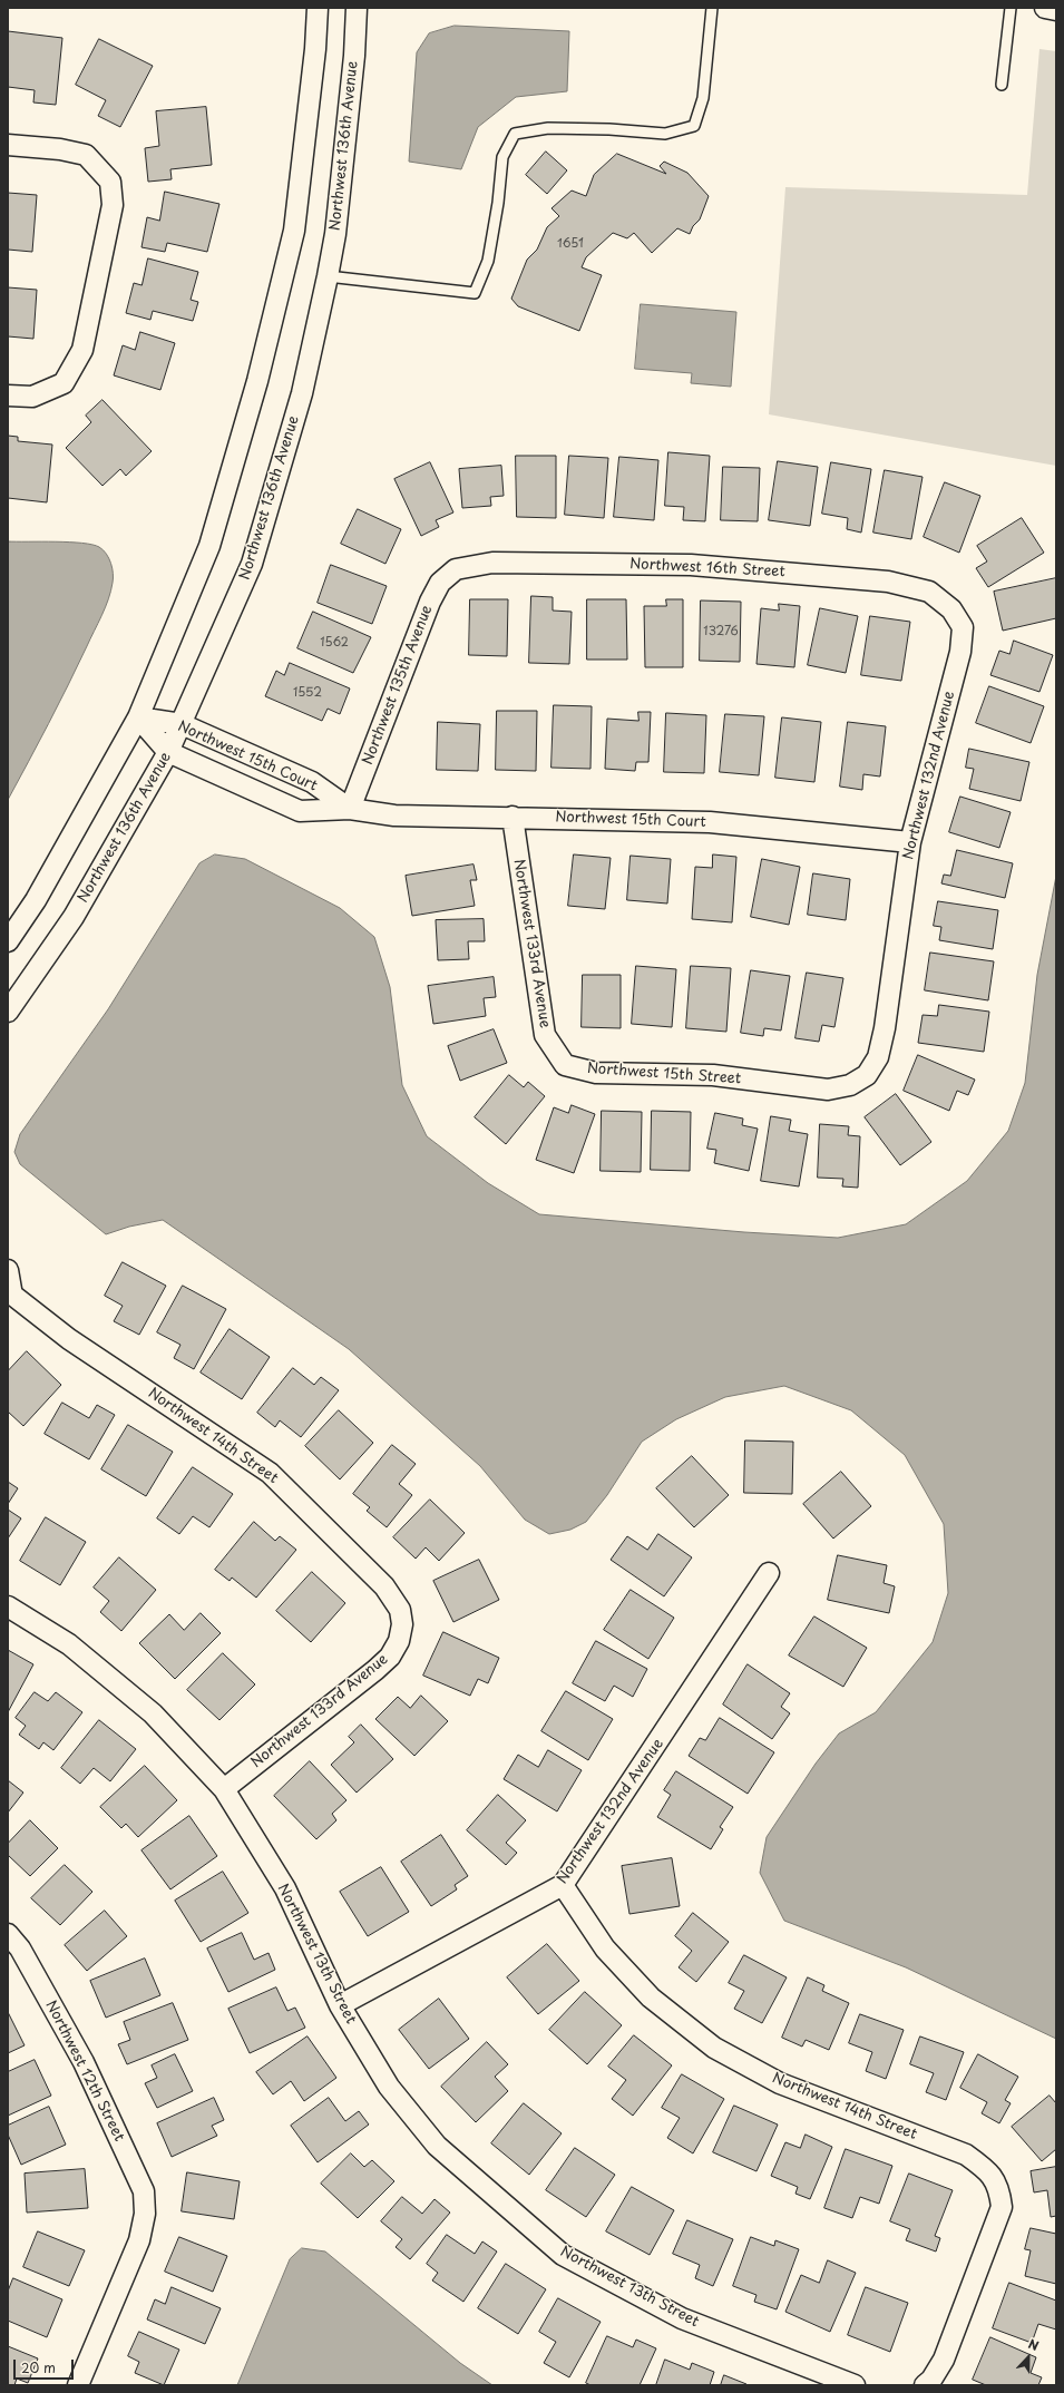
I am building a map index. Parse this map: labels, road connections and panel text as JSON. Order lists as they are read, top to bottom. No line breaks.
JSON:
{"streets":{"street":["Northwest 136th Avenue","Northwest 16th Street","Northwest 135th Avenue","Northwest 15th Court","Northwest 132nd Avenue","Northwest 133rd Avenue","Northwest 15th Street","Northwest 14th Street","Northwest 13th Street","Northwest 12th Street"]},"crossings":[["Northwest 136th Avenue","Northwest 15th Court"],["Northwest 16th Street","Northwest 135th Avenue"],["Northwest 16th Street","Northwest 132nd Avenue"],["Northwest 135th Avenue","Northwest 15th Court"],["Northwest 15th Court","Northwest 132nd Avenue"],["Northwest 15th Court","Northwest 133rd Avenue"],["Northwest 132nd Avenue","Northwest 15th Street"],["Northwest 132nd Avenue","Northwest 14th Street"],["Northwest 132nd Avenue","Northwest 13th Street"],["Northwest 133rd Avenue","Northwest 15th Street"],["Northwest 133rd Avenue","Northwest 14th Street"],["Northwest 133rd Avenue","Northwest 13th Street"]],"house_numbers":["1651","13276","1562","1552"],"scale_bar":"20 m","north":"top"}
